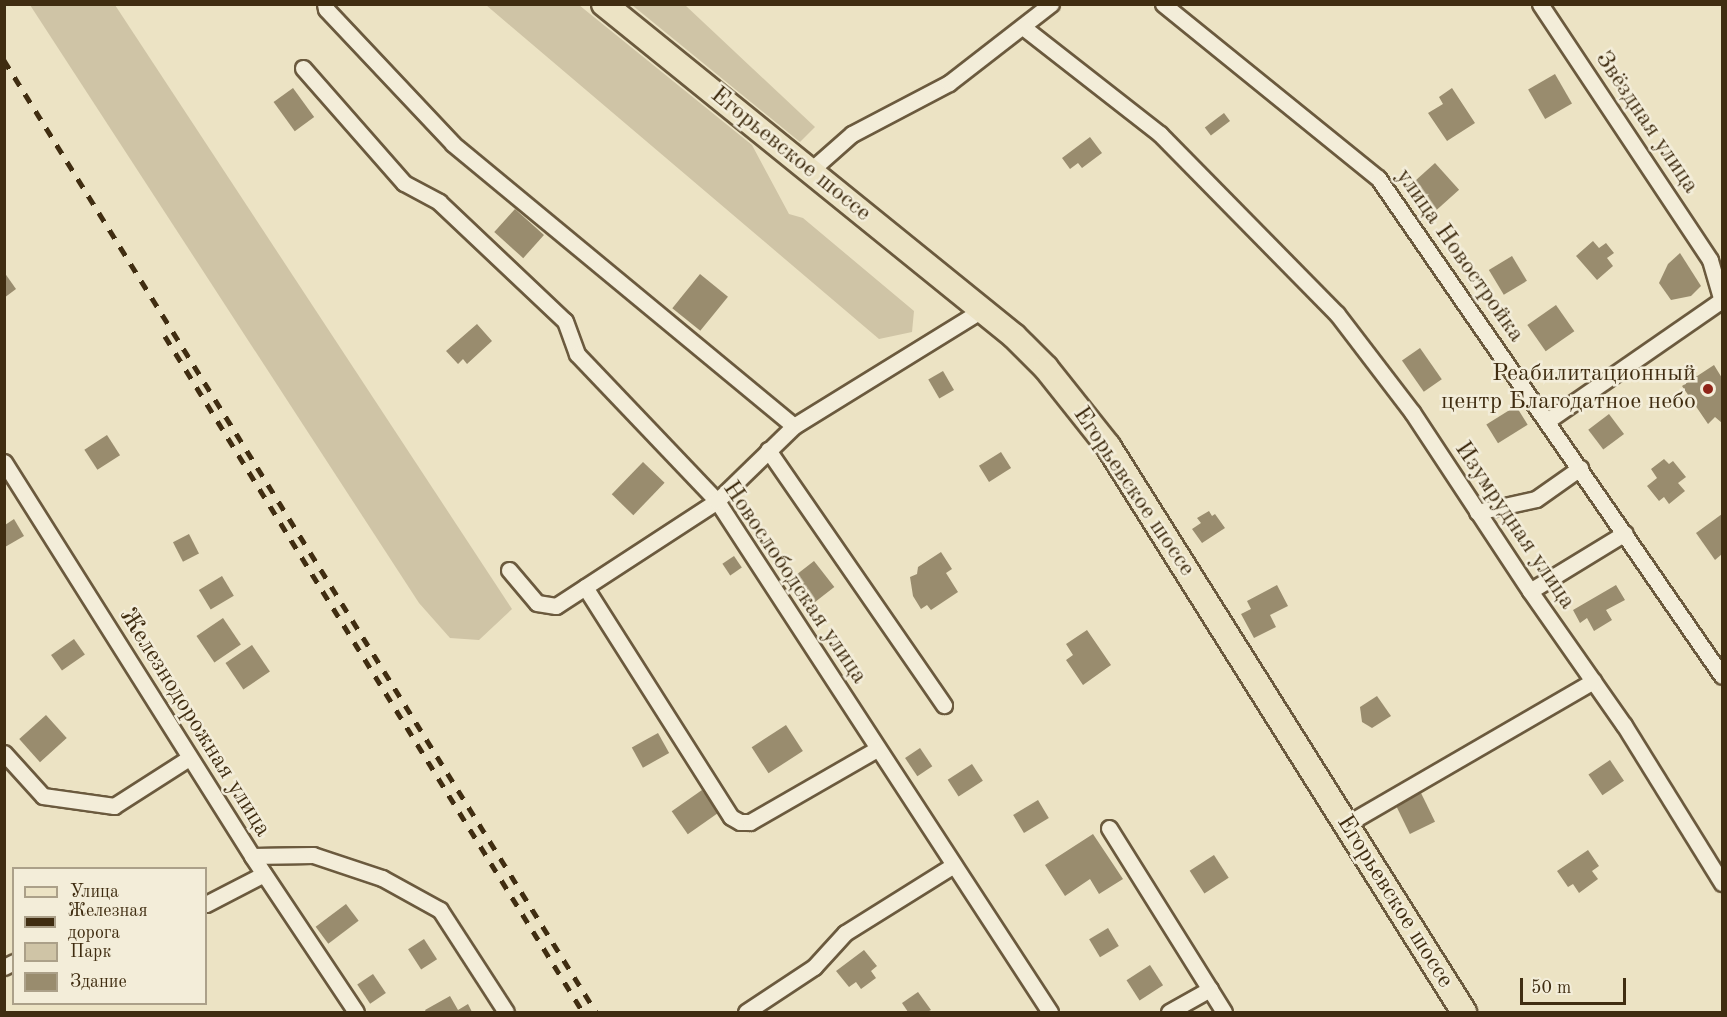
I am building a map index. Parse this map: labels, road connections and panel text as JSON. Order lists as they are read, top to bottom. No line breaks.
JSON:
{"streets":{"main road":["Егорьевское шоссе"],"street":["Звёздная улица","улица Новостройка","Изумрудная улица","Новослободская улица","Железнодорожная улица"]},"places":["Реабилитационный центр Благодатное небо"],"legend":["Улица","Железная дорога","Парк","Здание"],"scale_bar":"50 m"}
